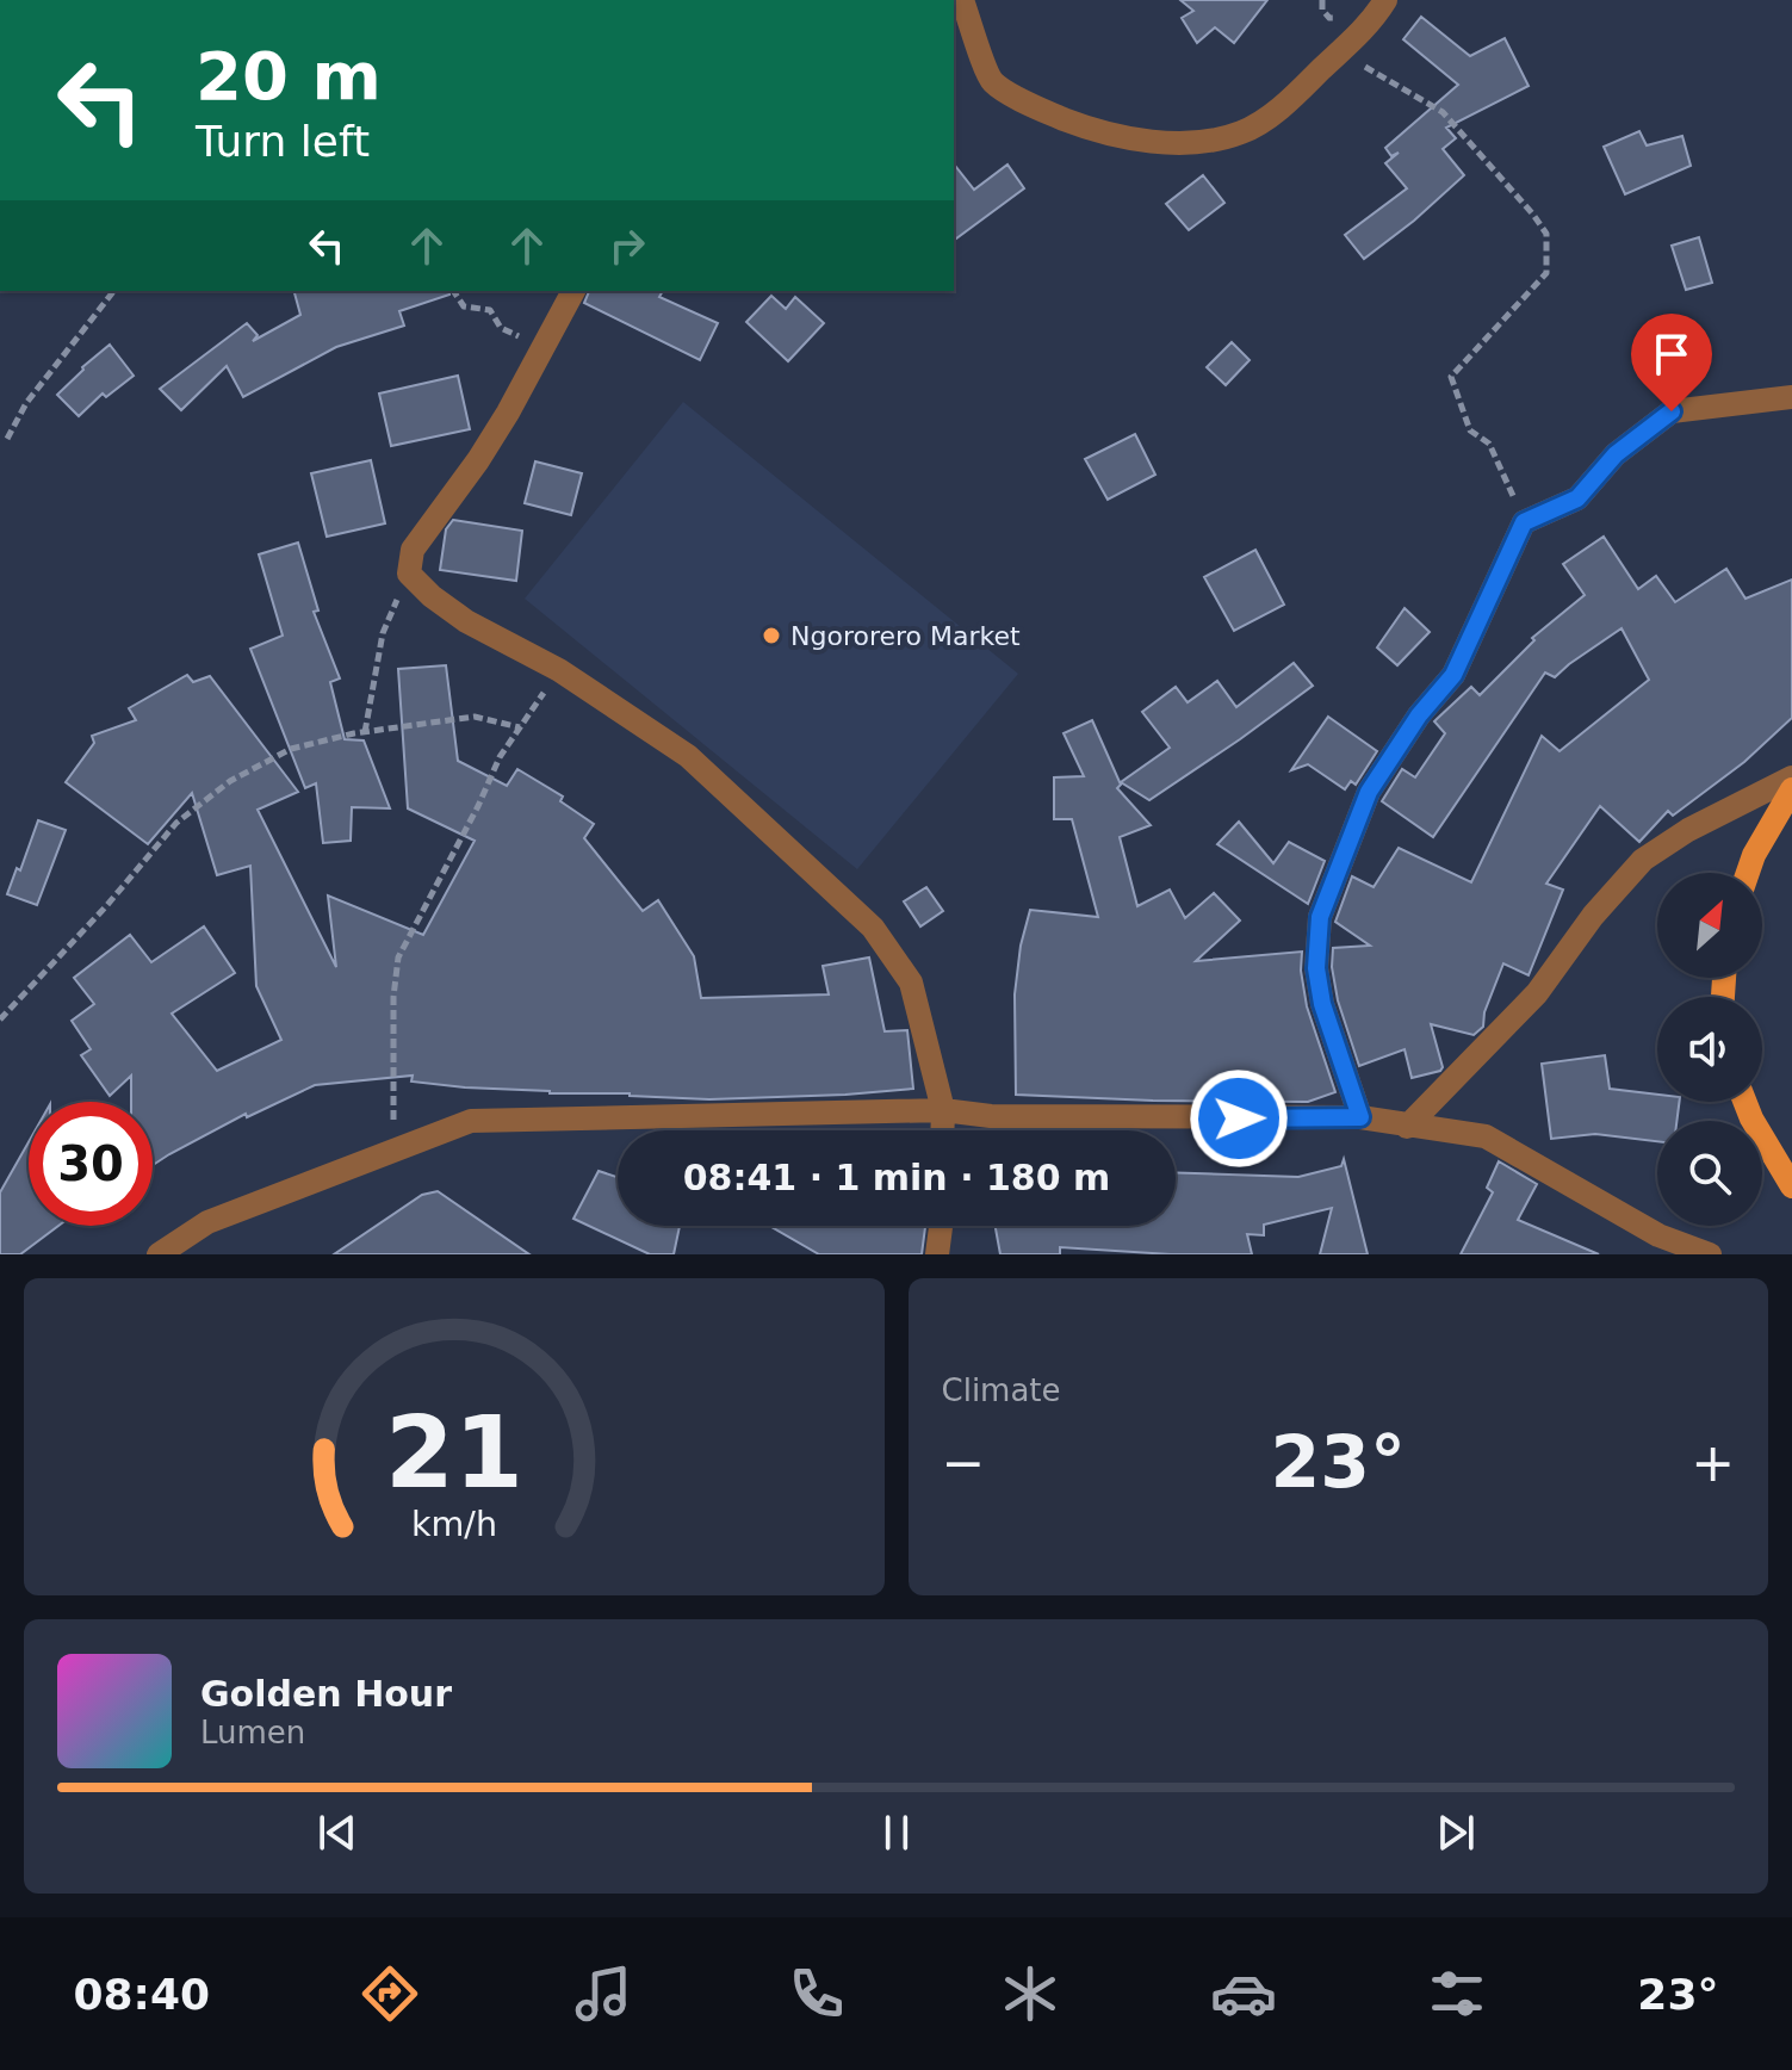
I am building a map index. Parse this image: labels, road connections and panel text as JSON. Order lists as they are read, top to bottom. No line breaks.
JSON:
{"places":["Ngororero Market"],"north":"top right","page":{"turn":["20 m","Turn left"],"limit":"30","trip":"08:41 · 1 min · 180 m","tile":"Climate","heat":["−","23°","+"],"song":["Golden Hour","Lumen"],"tabs":["08:40","23°"],"gauge":["21","km/h"]}}
